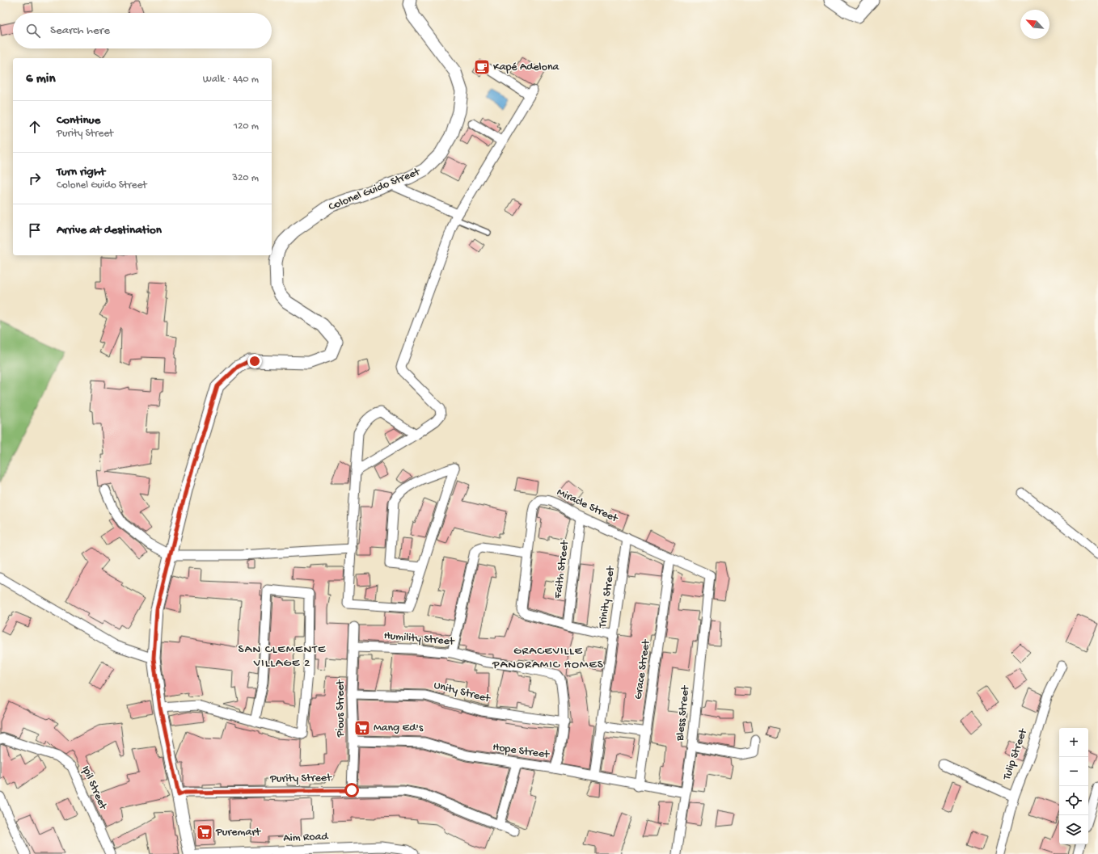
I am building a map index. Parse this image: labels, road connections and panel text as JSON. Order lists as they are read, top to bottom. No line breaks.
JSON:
{"streets":{"street":["Colonel Guido Street","Miracle Street","Faith Street","Trinity Street","Humility Street","Grace Street","Unity Street","Pious Street","Bless Street","Hope Street","Tulip Street","Purity Street","Ipil Street","Aim Road"]},"crossings":[["Colonel Guido Street","Purity Street"],["Miracle Street","Faith Street"],["Miracle Street","Trinity Street"],["Miracle Street","Grace Street"],["Miracle Street","Bless Street"],["Trinity Street","Hope Street"],["Humility Street","Unity Street"],["Humility Street","Pious Street"],["Humility Street","Hope Street"],["Grace Street","Hope Street"],["Unity Street","Pious Street"],["Pious Street","Hope Street"],["Pious Street","Purity Street"],["Bless Street","Hope Street"]],"districts":["SAN CLEMENTE VILLAGE 2","GRACEVILLE PANORAMIC HOMES"],"places":{"cafe":["Kapé Adelona"],"supermarket":["Mang Ed's","Puremart"]},"north":"top left","page":{"search":"Search here","heading":["6 min","Walk · 440 m"],"list":[["Continue","Purity Street","120 m"],["Turn right","Colonel Guido Street","320 m"],"Arrive at destination"],"map_buttons":["+","−"]}}
